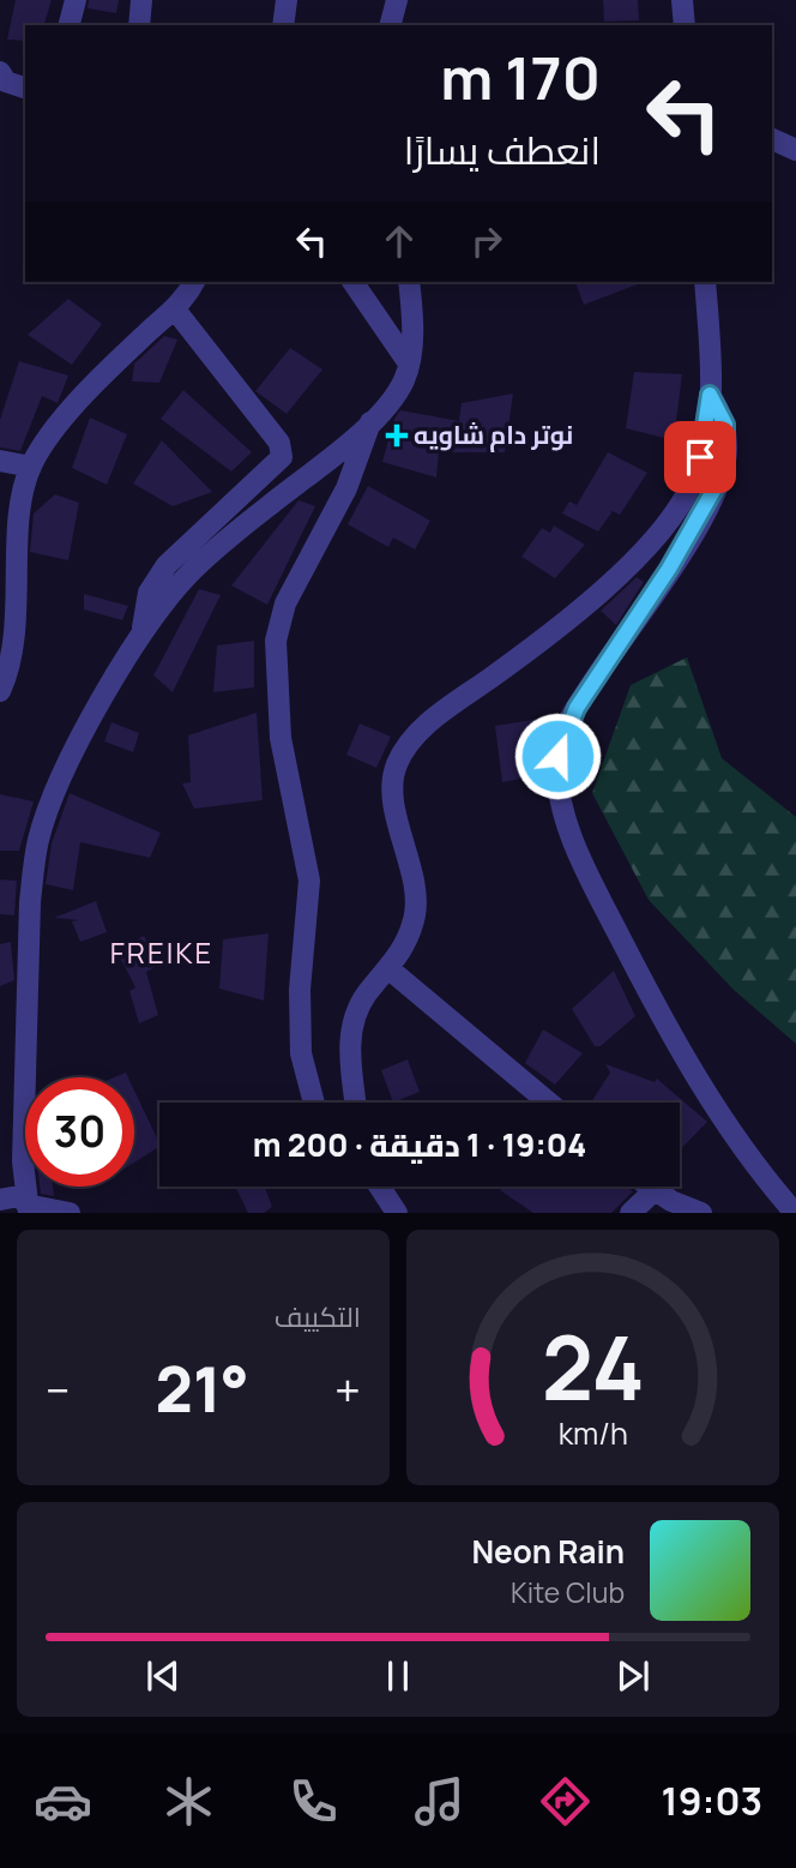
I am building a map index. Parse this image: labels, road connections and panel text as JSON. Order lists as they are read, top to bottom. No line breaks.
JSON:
{"districts":["FREIKE"],"places":{"health":["نوتر دام شاويه"]},"page":{"turn":["170 m","انعطف يسارًا"],"limit":"30","trip":"19:04 · 1 دقيقة · 200 m","tile":"التكييف","heat":["−","21°","+"],"song":["Neon Rain","Kite Club"],"tabs":"19:03","gauge":["24","km/h"]}}
